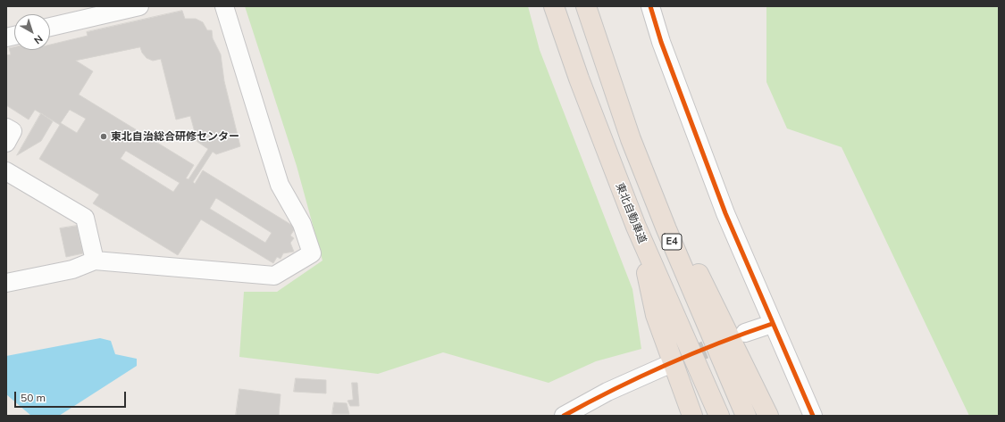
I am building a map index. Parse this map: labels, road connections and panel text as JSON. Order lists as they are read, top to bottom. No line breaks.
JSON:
{"streets":{"highway":["東北自動車道","E4"]},"places":["東北自治総合研修センター"],"scale_bar":"50 m","north":"bottom right"}
